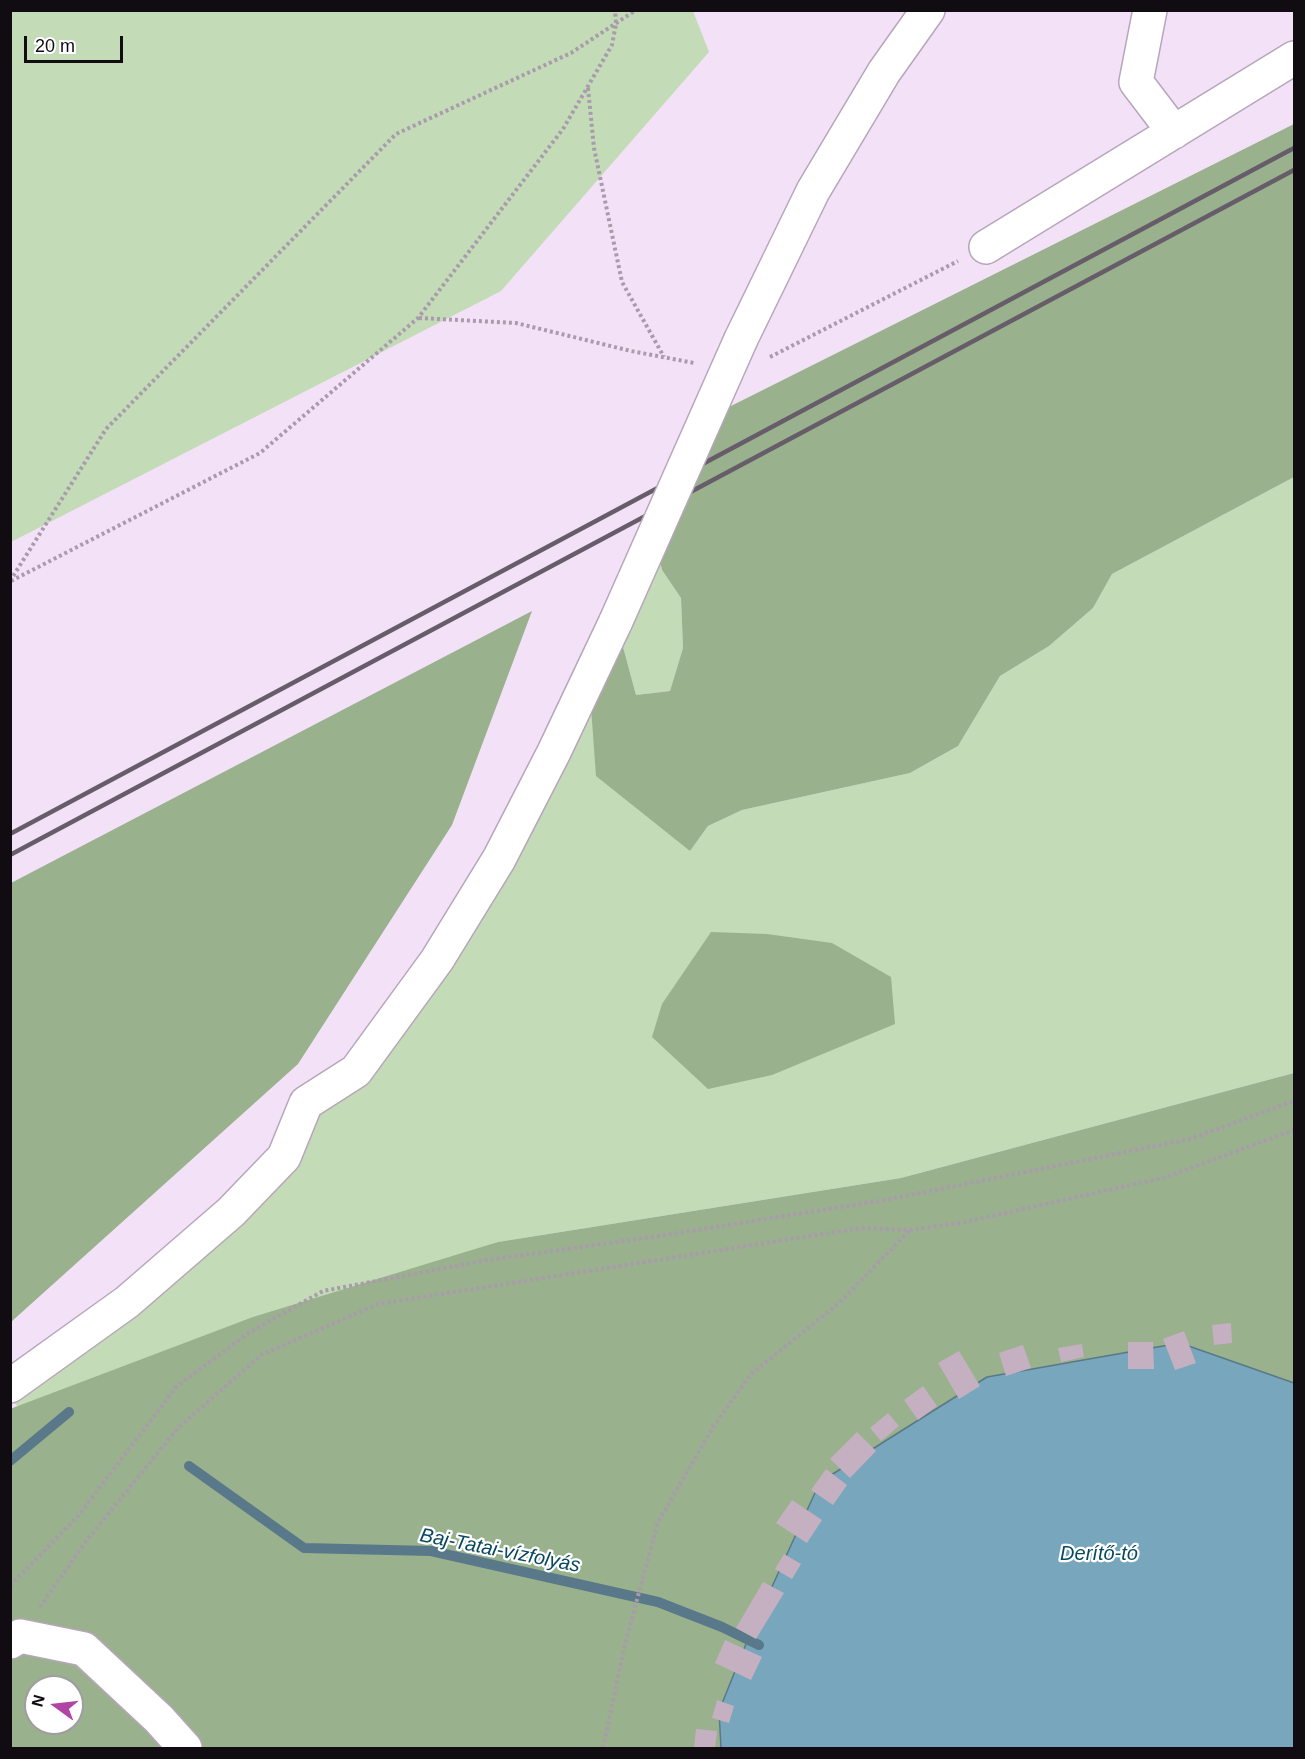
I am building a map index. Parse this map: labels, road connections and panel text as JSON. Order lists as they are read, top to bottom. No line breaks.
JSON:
{"water":["Baj-Tatai-vízfolyás","Derítő-tó"],"scale_bar":"20 m","north":"left"}
